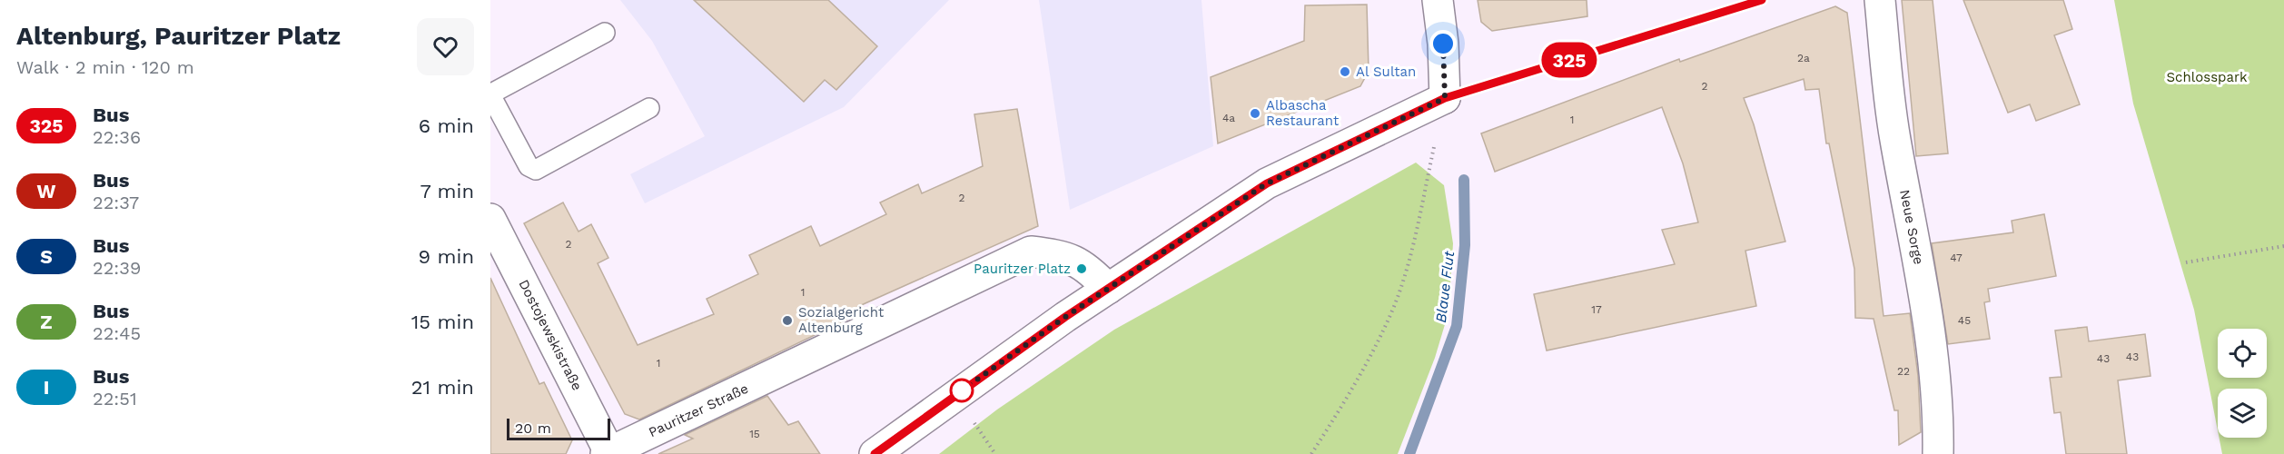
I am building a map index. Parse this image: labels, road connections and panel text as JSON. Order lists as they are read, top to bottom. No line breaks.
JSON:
{"streets":{"street":["Neue Sorge","Dostojewskistraße","Pauritzer Straße"]},"crossings":[["Dostojewskistraße","Pauritzer Straße"]],"water":["Blaue Flut"],"parks":["Schlosspark"],"places":["Al Sultan","Albascha Restaurant","Pauritzer Platz","Sozialgericht Altenburg"],"lines":["bus line 325"],"house_numbers":["2a","2","4a","1","2","2","47","1","17","45","43","43","1","22","15"],"scale_bar":"20 m","page":{"heading":["Altenburg, Pauritzer Platz","Walk · 2 min · 120 m"],"on_map":"325","list":[{"mark":"325","name":"Bus","note":"22:36","value":"6 min"},{"mark":"W","name":"Bus","note":"22:37","value":"7 min"},{"mark":"S","name":"Bus","note":"22:39","value":"9 min"},{"mark":"Z","name":"Bus","note":"22:45","value":"15 min"},{"mark":"I","name":"Bus","note":"22:51","value":"21 min"}],"scale":"20 m"}}
